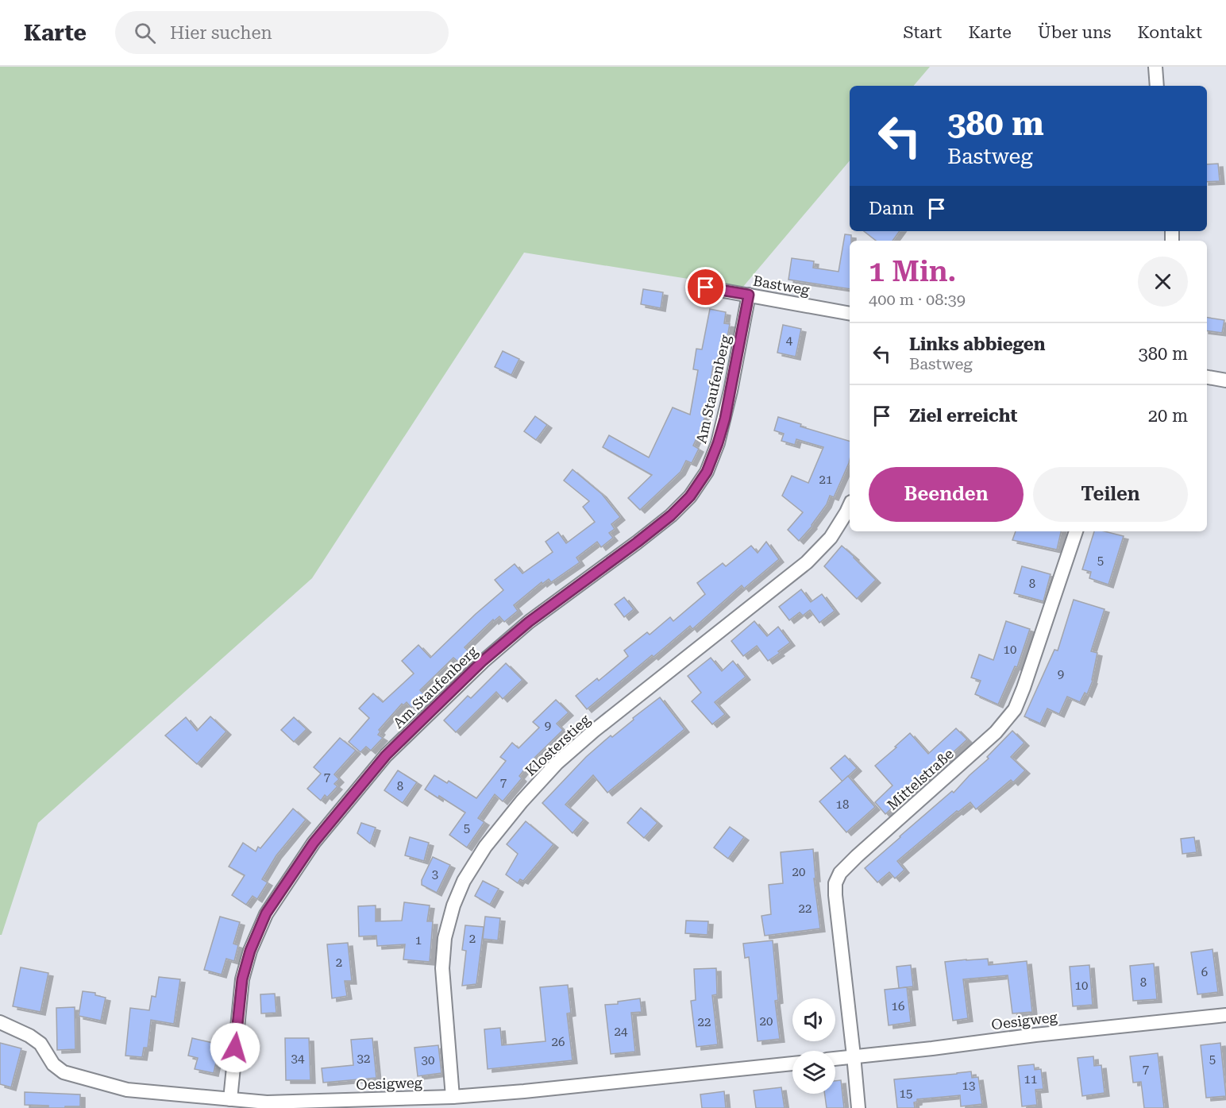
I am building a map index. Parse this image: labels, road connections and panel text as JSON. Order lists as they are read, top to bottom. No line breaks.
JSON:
{"streets":{"street":["Bastweg","Am Staufenberg","Klosterstieg","Mittelstraße","Oesigweg"]},"crossings":[["Bastweg","Am Staufenberg"],["Am Staufenberg","Oesigweg"],["Klosterstieg","Oesigweg"],["Mittelstraße","Oesigweg"]],"house_numbers":["4","21","5","8","10","9","9","7","7","8","18","5","20","3","22","2","1","2","6","8","10","16","20","22","24","26","34","32","5","30","7","11","13","15"],"page":{"header":"Karte","search":"Hier suchen","nav":["Start","Karte","Über uns","Kontakt"],"turn":["380 m","Bastweg"],"then":"Dann","heading":["1 Min.","400 m · 08:39"],"list":[{"name":"Links abbiegen","note":"Bastweg","value":"380 m"},{"name":"Ziel erreicht","value":"20 m"}],"buttons":["Beenden","Teilen"]}}
